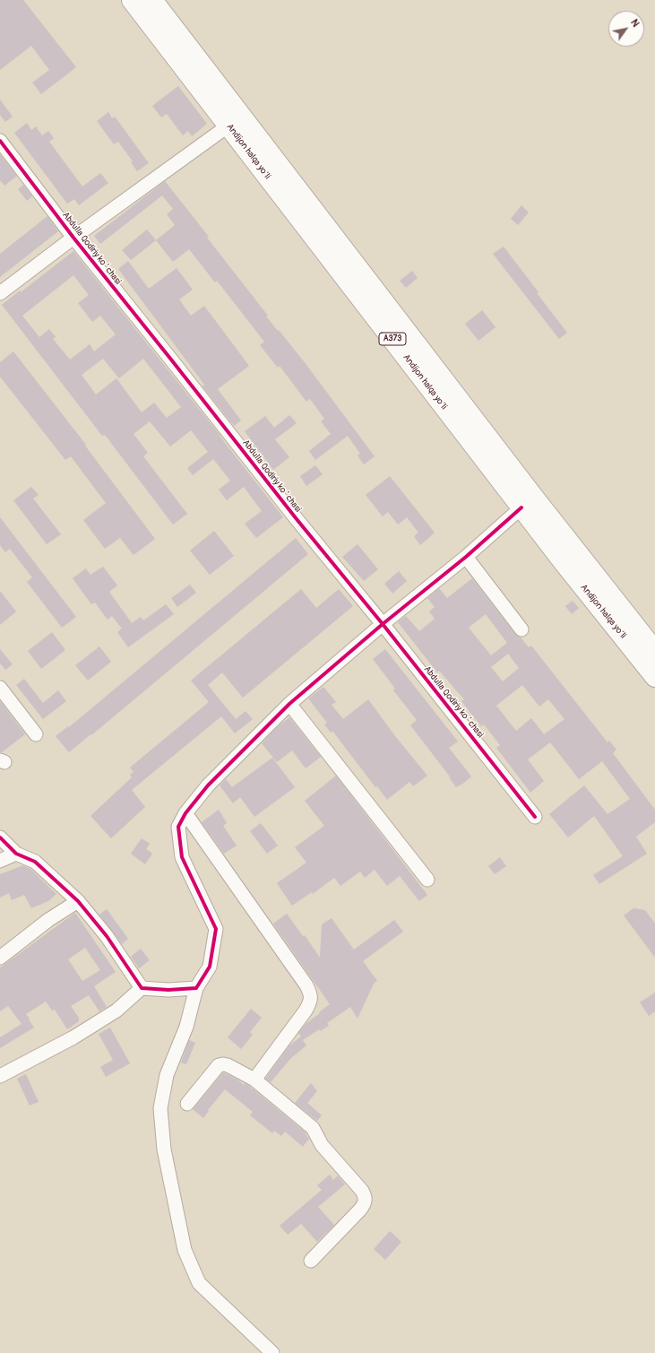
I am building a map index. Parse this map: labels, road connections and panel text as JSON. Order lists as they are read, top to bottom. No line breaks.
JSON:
{"streets":{"highway":["Andijon halqa yo‘li","A373"],"street":["Abdulla Qodiriy koʻchasi"]},"north":"top right"}
